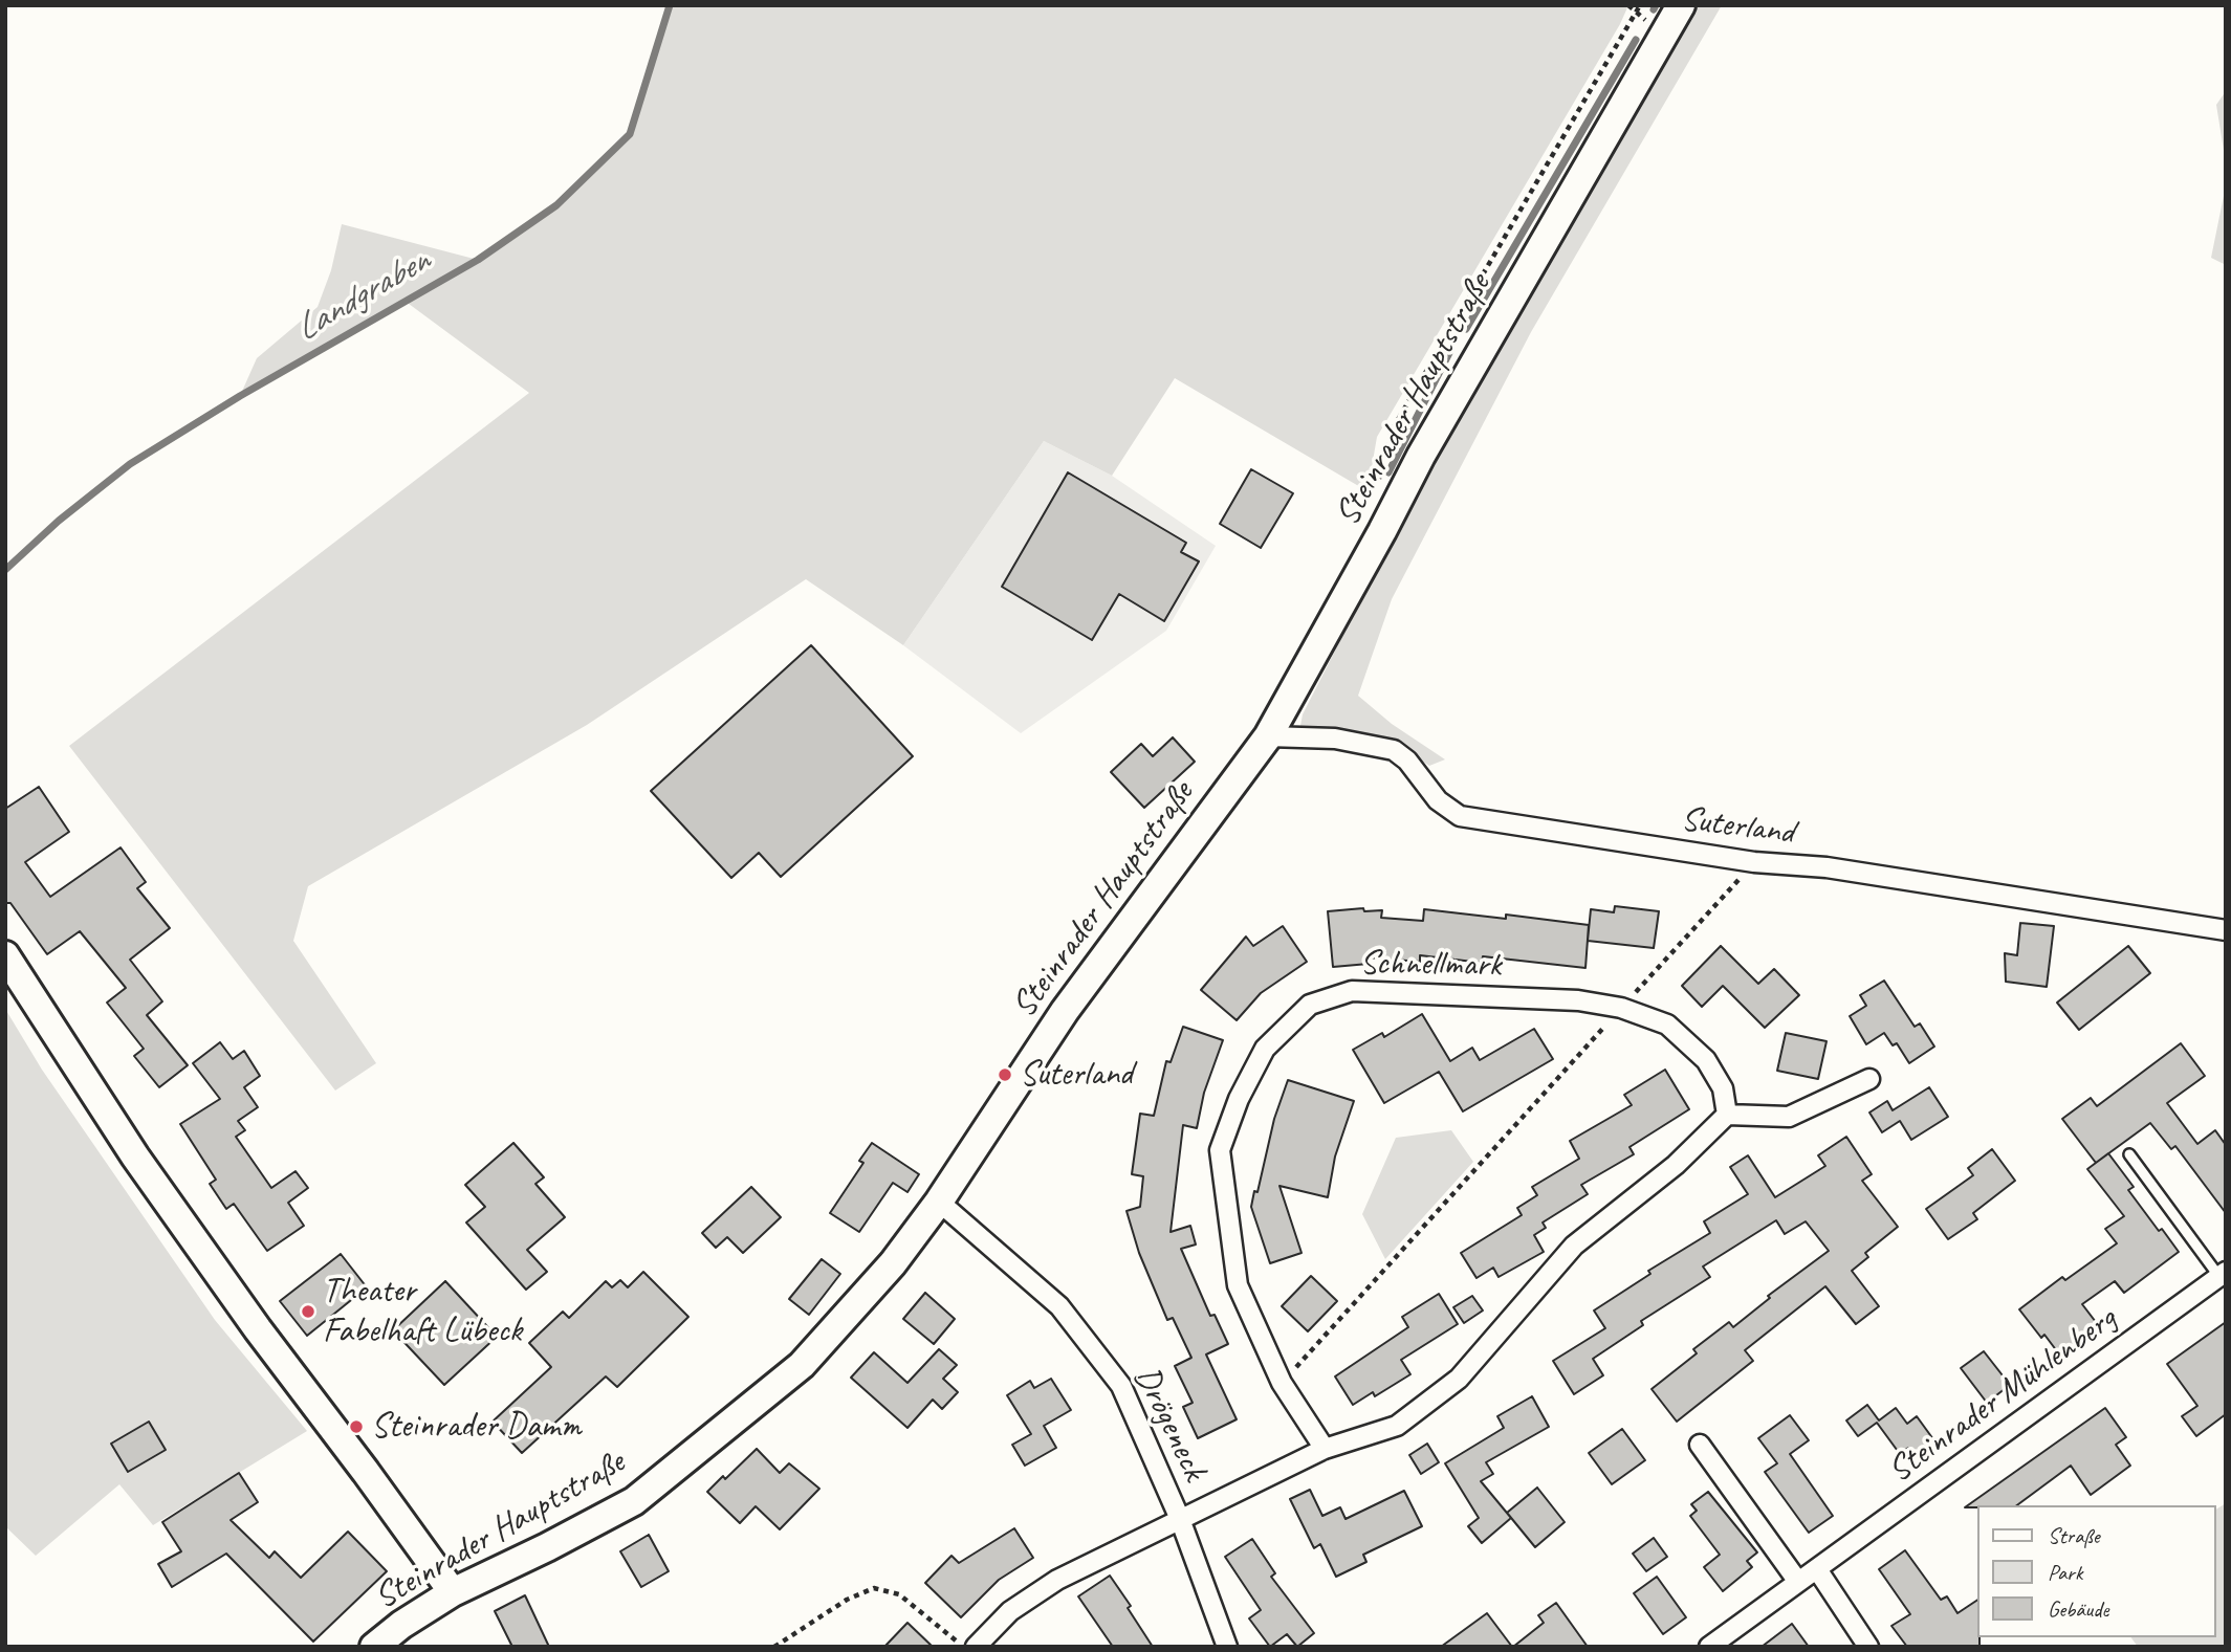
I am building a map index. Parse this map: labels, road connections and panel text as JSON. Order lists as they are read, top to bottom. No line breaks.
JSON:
{"streets":{"main road":["Steinrader Hauptstraße"],"street":["Suterland","Schnellmark","Steinrader Mühlenberg","Drögeneck"]},"crossings":[["Steinrader Hauptstraße","Suterland"],["Steinrader Hauptstraße","Drögeneck"]],"water":["Landgraben"],"places":["Suterland","Theater Fabelhaft Lübeck","Steinrader Damm"],"legend":["Straße","Park","Gebäude"]}
